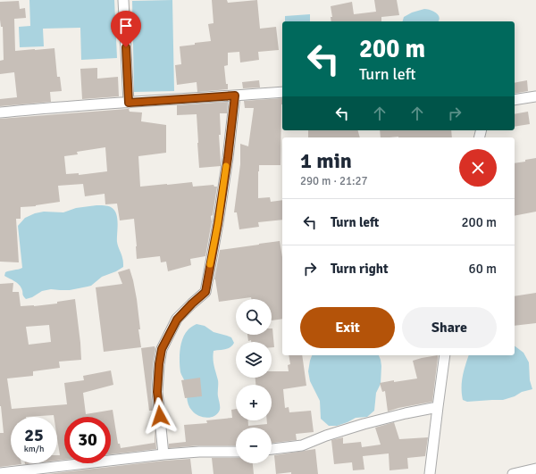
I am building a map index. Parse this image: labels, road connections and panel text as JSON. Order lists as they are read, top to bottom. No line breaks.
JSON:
{"page":{"turn":["200 m","Turn left"],"heading":["1 min","290 m · 21:27"],"list":[{"name":"Turn left","value":"200 m"},{"name":"Turn right","value":"60 m"}],"map_buttons":["+","−"],"buttons":["Exit","Share"],"speed":"25 km/h","limit":"30"}}
